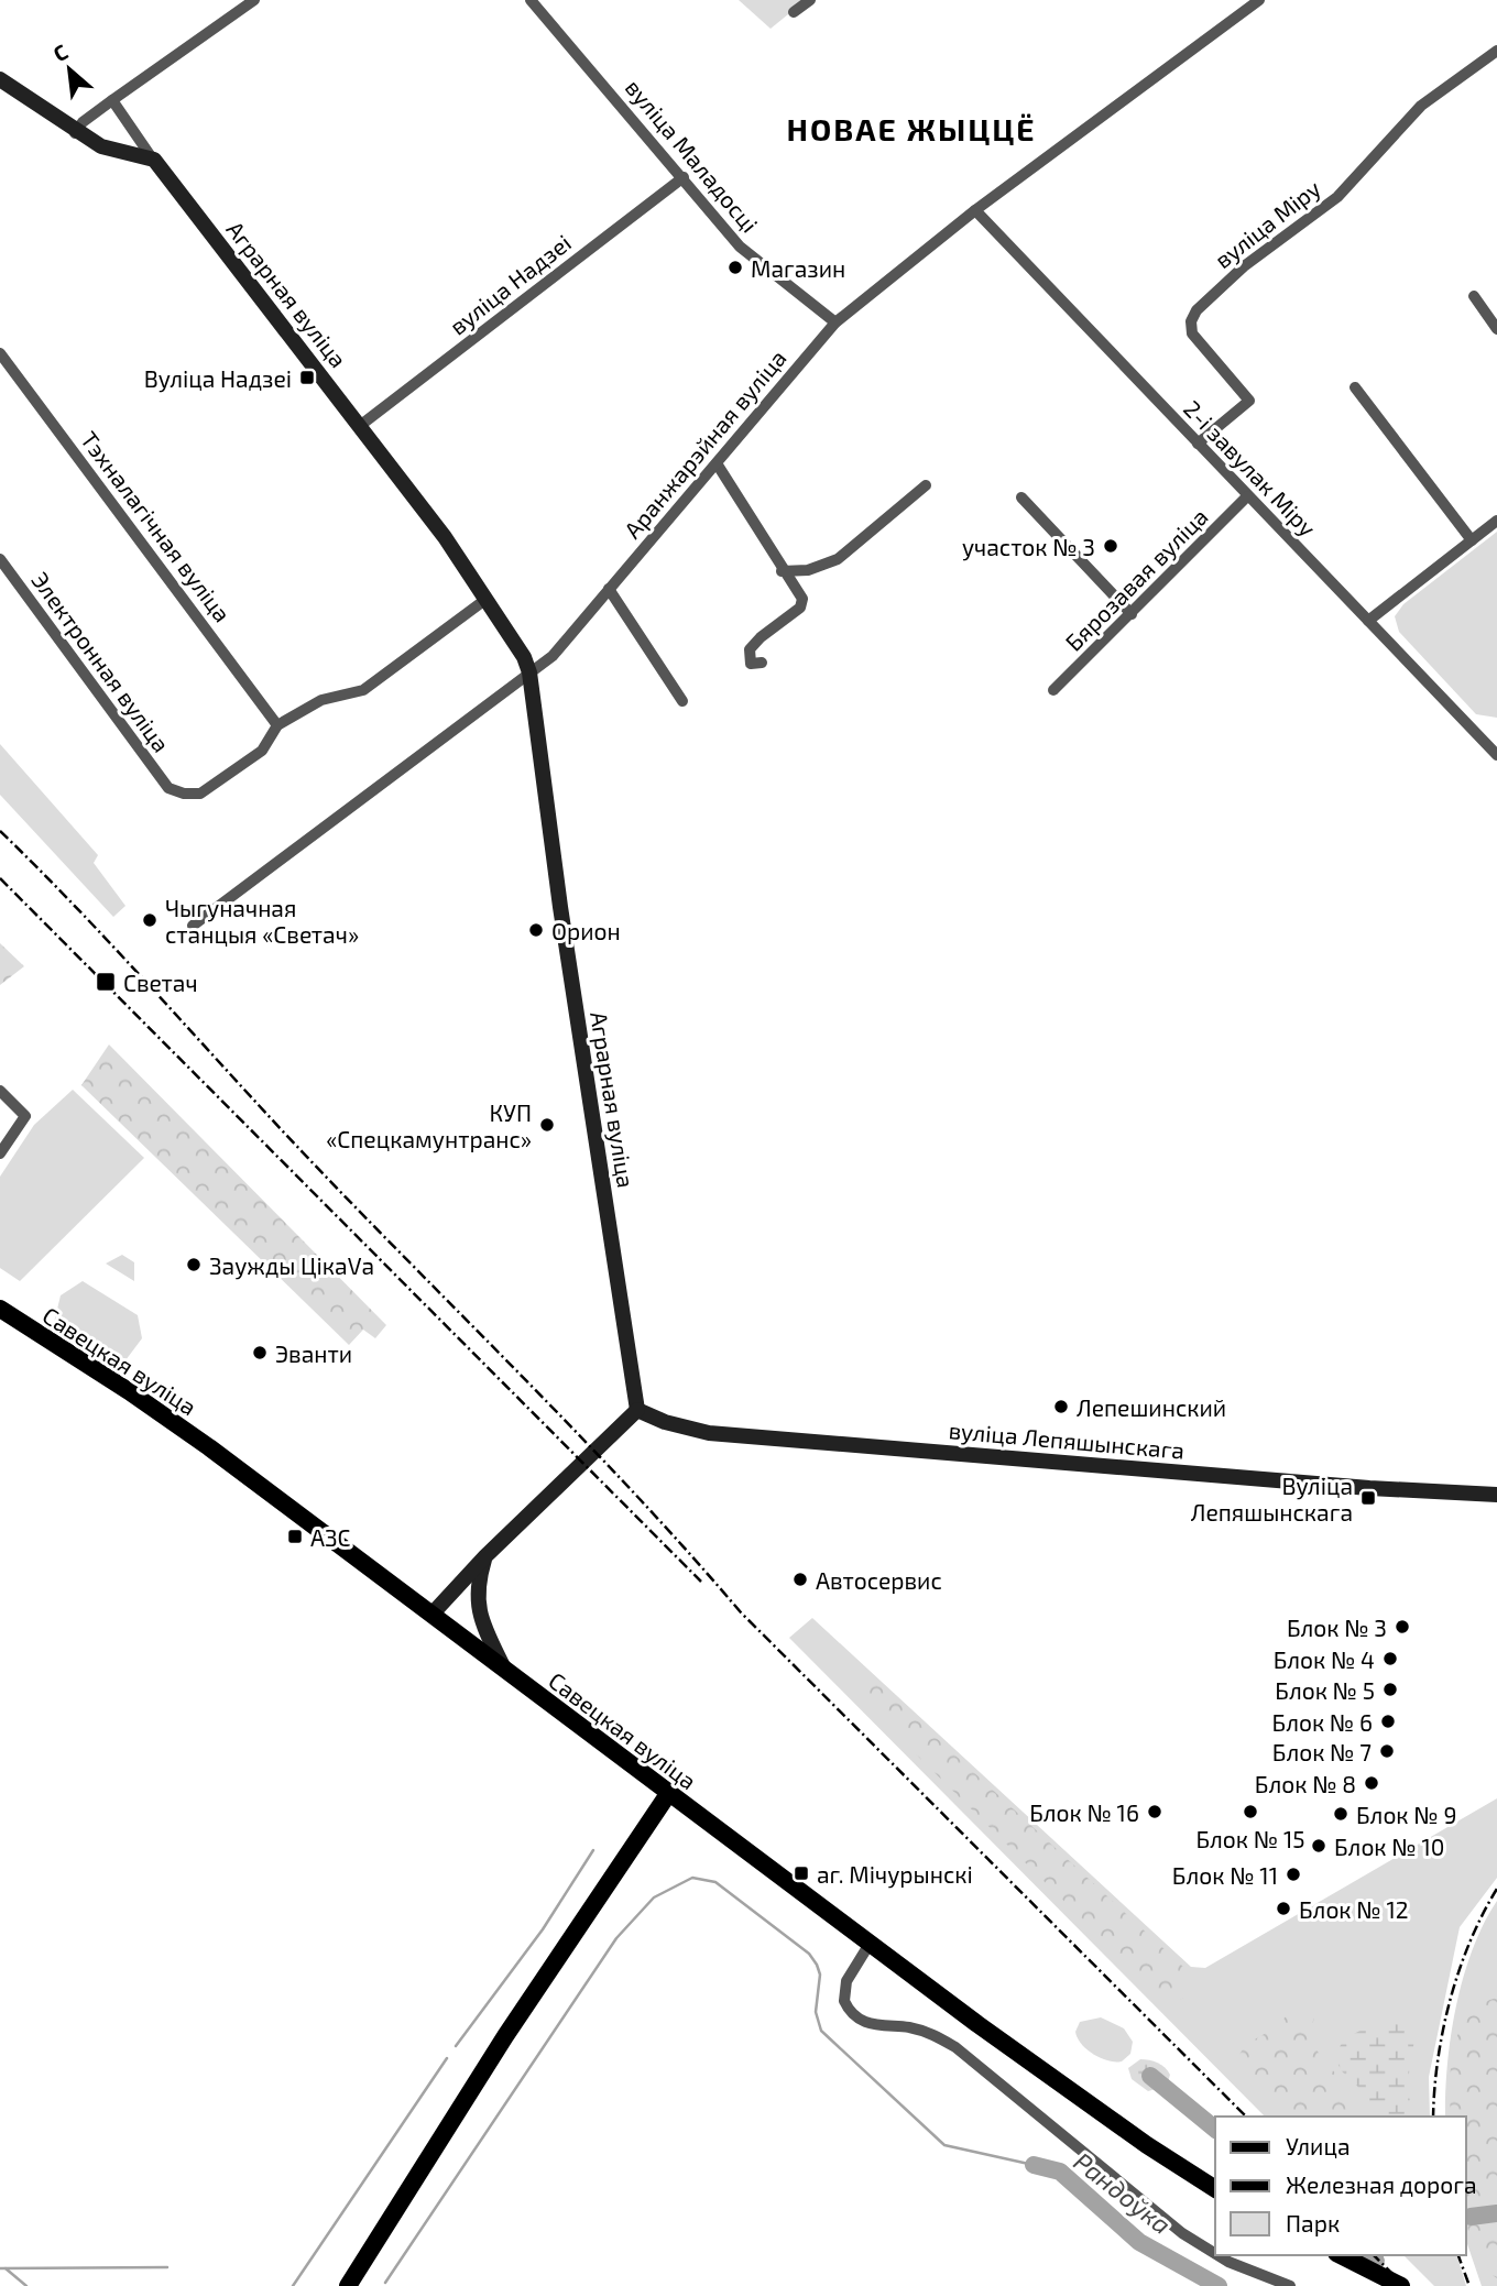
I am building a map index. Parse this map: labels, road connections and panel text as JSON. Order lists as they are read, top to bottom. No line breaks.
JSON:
{"streets":{"main road":["Савецкая вуліца"],"street":["вуліца Маладосці","вуліца Міру","вуліца Надзеі","Аграрная вуліца","Аранжарэйная вуліца","2-і завулак Міру","Тэхналагічная вуліца","Бярозавая вуліца","Электронная вуліца","вуліца Лепяшынскага"]},"crossings":[["вуліца Маладосці","вуліца Надзеі"],["вуліца Маладосці","Аранжарэйная вуліца"],["вуліца Міру","2-і завулак Міру"],["вуліца Надзеі","Аграрная вуліца"],["Аграрная вуліца","Аранжарэйная вуліца"],["Аграрная вуліца","вуліца Лепяшынскага"],["Аранжарэйная вуліца","2-і завулак Міру"],["2-і завулак Міру","Бярозавая вуліца"],["Тэхналагічная вуліца","Электронная вуліца"]],"districts":["НОВАЕ ЖЫЦЦЁ"],"water":["Рандоўка"],"places":{"other":["Магазин","участок № 3","Чыгуначная станцыя «Светач»","Орион","КУП «Спецкамунтранс»","Заужды ЦікаVа","Эванти","Лепешинский","Автосервис","Блок № 3","Блок № 4","Блок № 5","Блок № 6","Блок № 7","Блок № 8","Блок № 16","Блок № 15","Блок № 9","Блок № 10","Блок № 11","Блок № 12"],"transit":["Вуліца Надзеі","Светач","Вуліца Лепяшынскага","АЗС","аг. Мічурынскі"]},"legend":["Улица","Железная дорога","Парк"],"north":"top left"}
